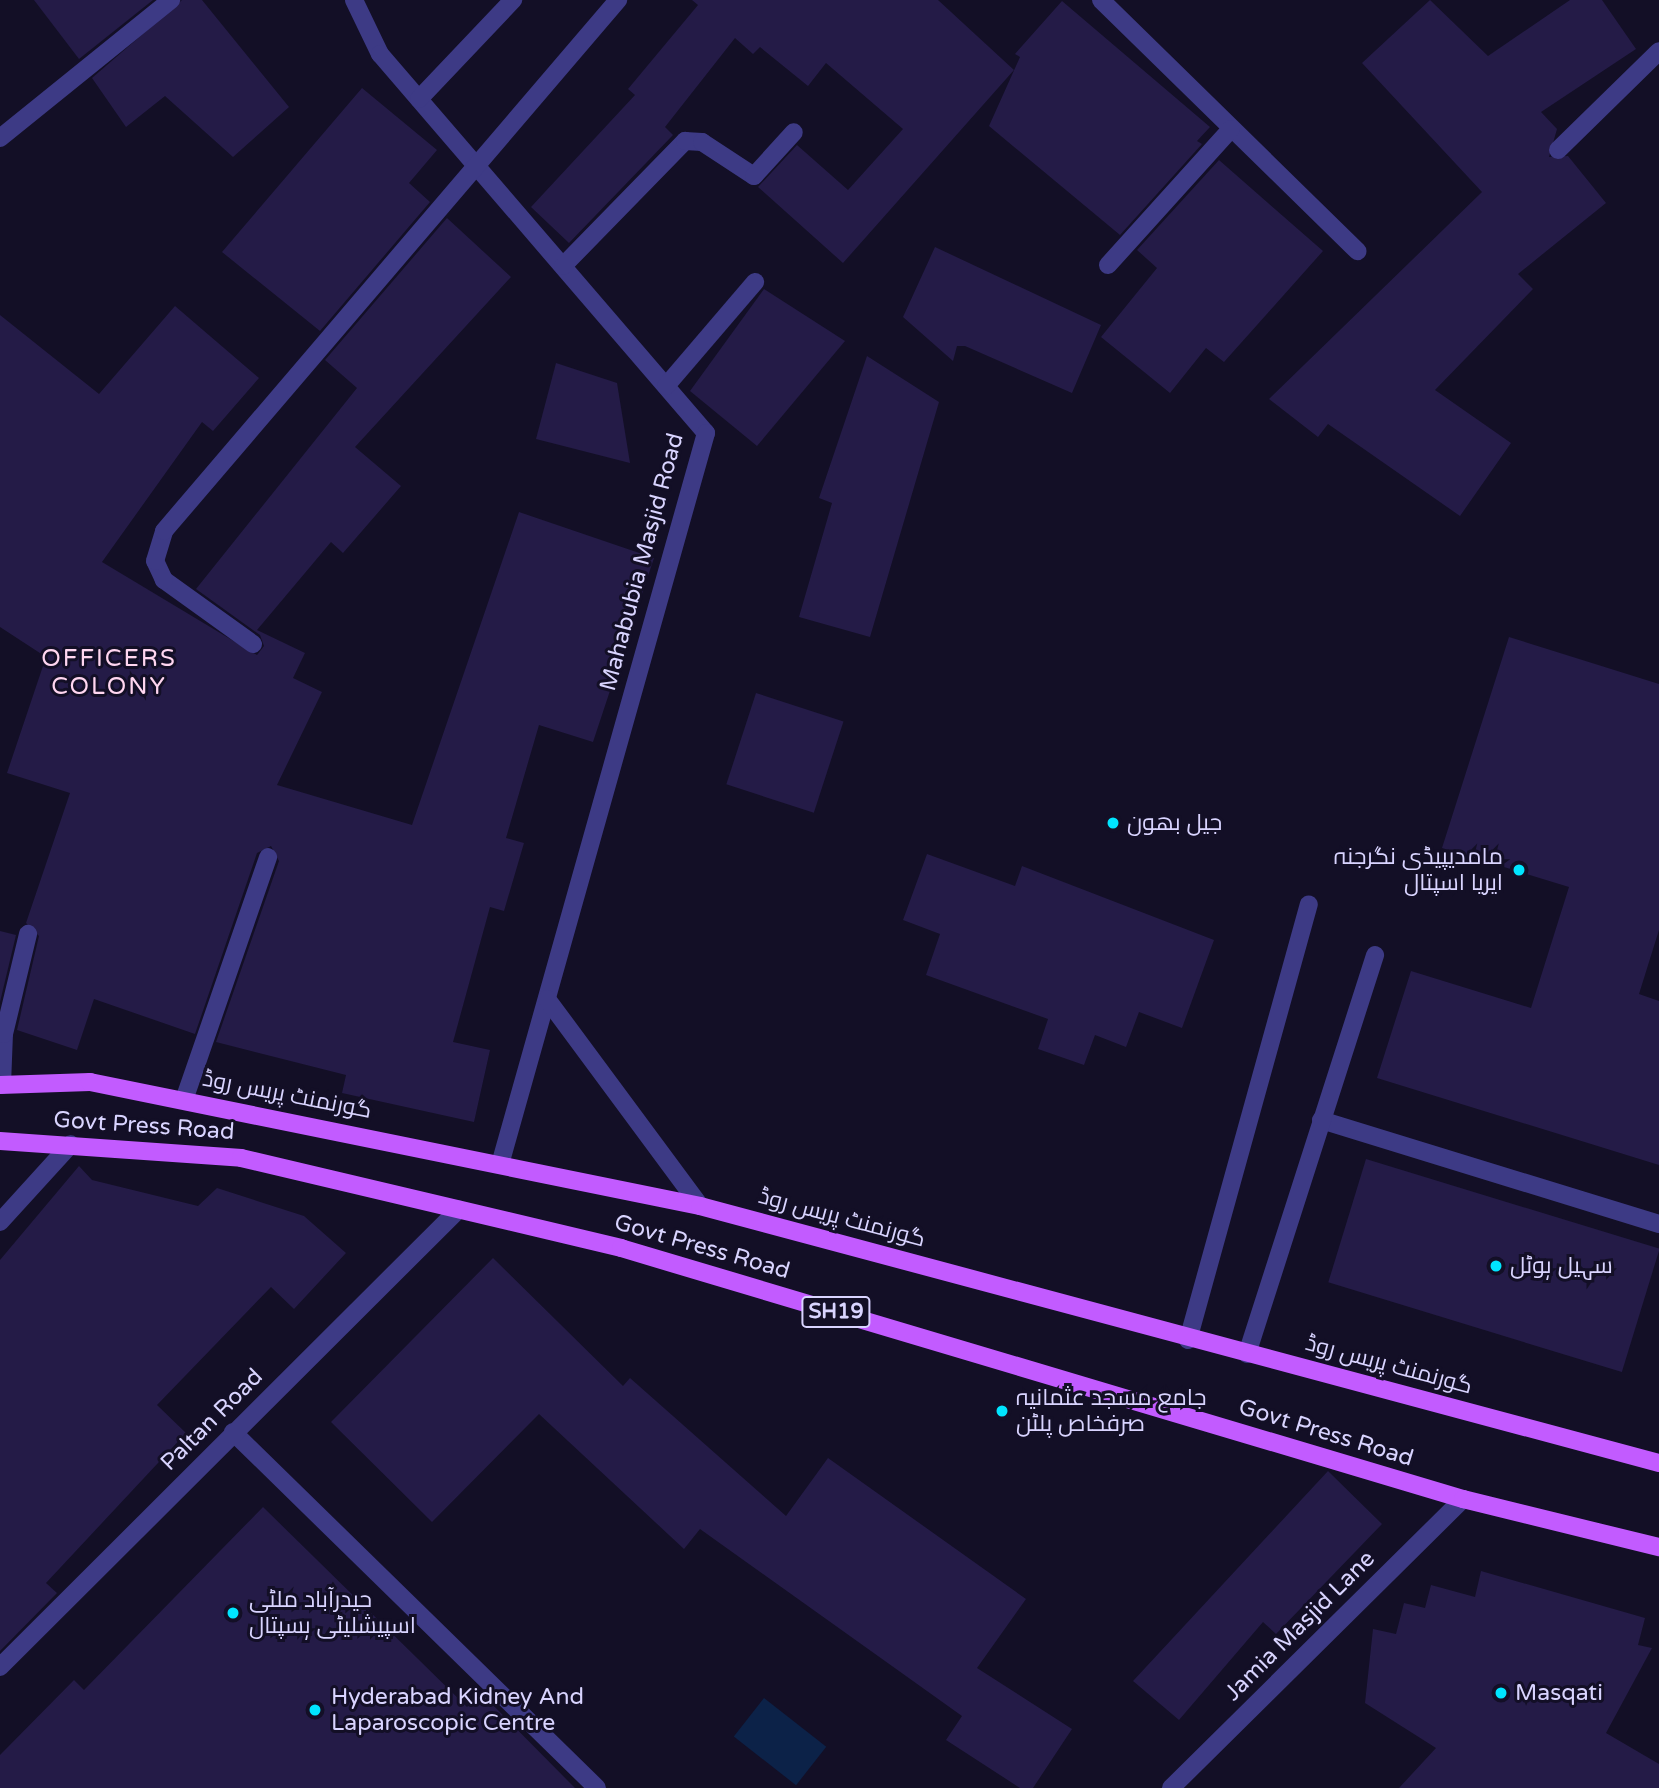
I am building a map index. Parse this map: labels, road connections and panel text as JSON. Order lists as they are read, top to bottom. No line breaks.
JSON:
{"streets":{"main road":["گورنمنٹ پریس روڈ","Govt Press Road","SH19"],"street":["Mahabubia Masjid Road","Paltan Road","Jamia Masjid Lane"]},"crossings":[["Mahabubia Masjid Road","گورنمنٹ پریس روڈ"],["Govt Press Road","Paltan Road"],["Govt Press Road","Jamia Masjid Lane"]],"districts":["OFFICERS COLONY"],"places":["جیل بھون","مامدیپیڈی نگرجنہ ایریا اسپتال","سہیل ہوٹل","جامع مسجد عثمانیہ صرفخاص پلٹن","حیدرآباد ملٹی اسپیشلیٹی ہسپتال","Masqati","Hyderabad Kidney And Laparoscopic Centre"]}
